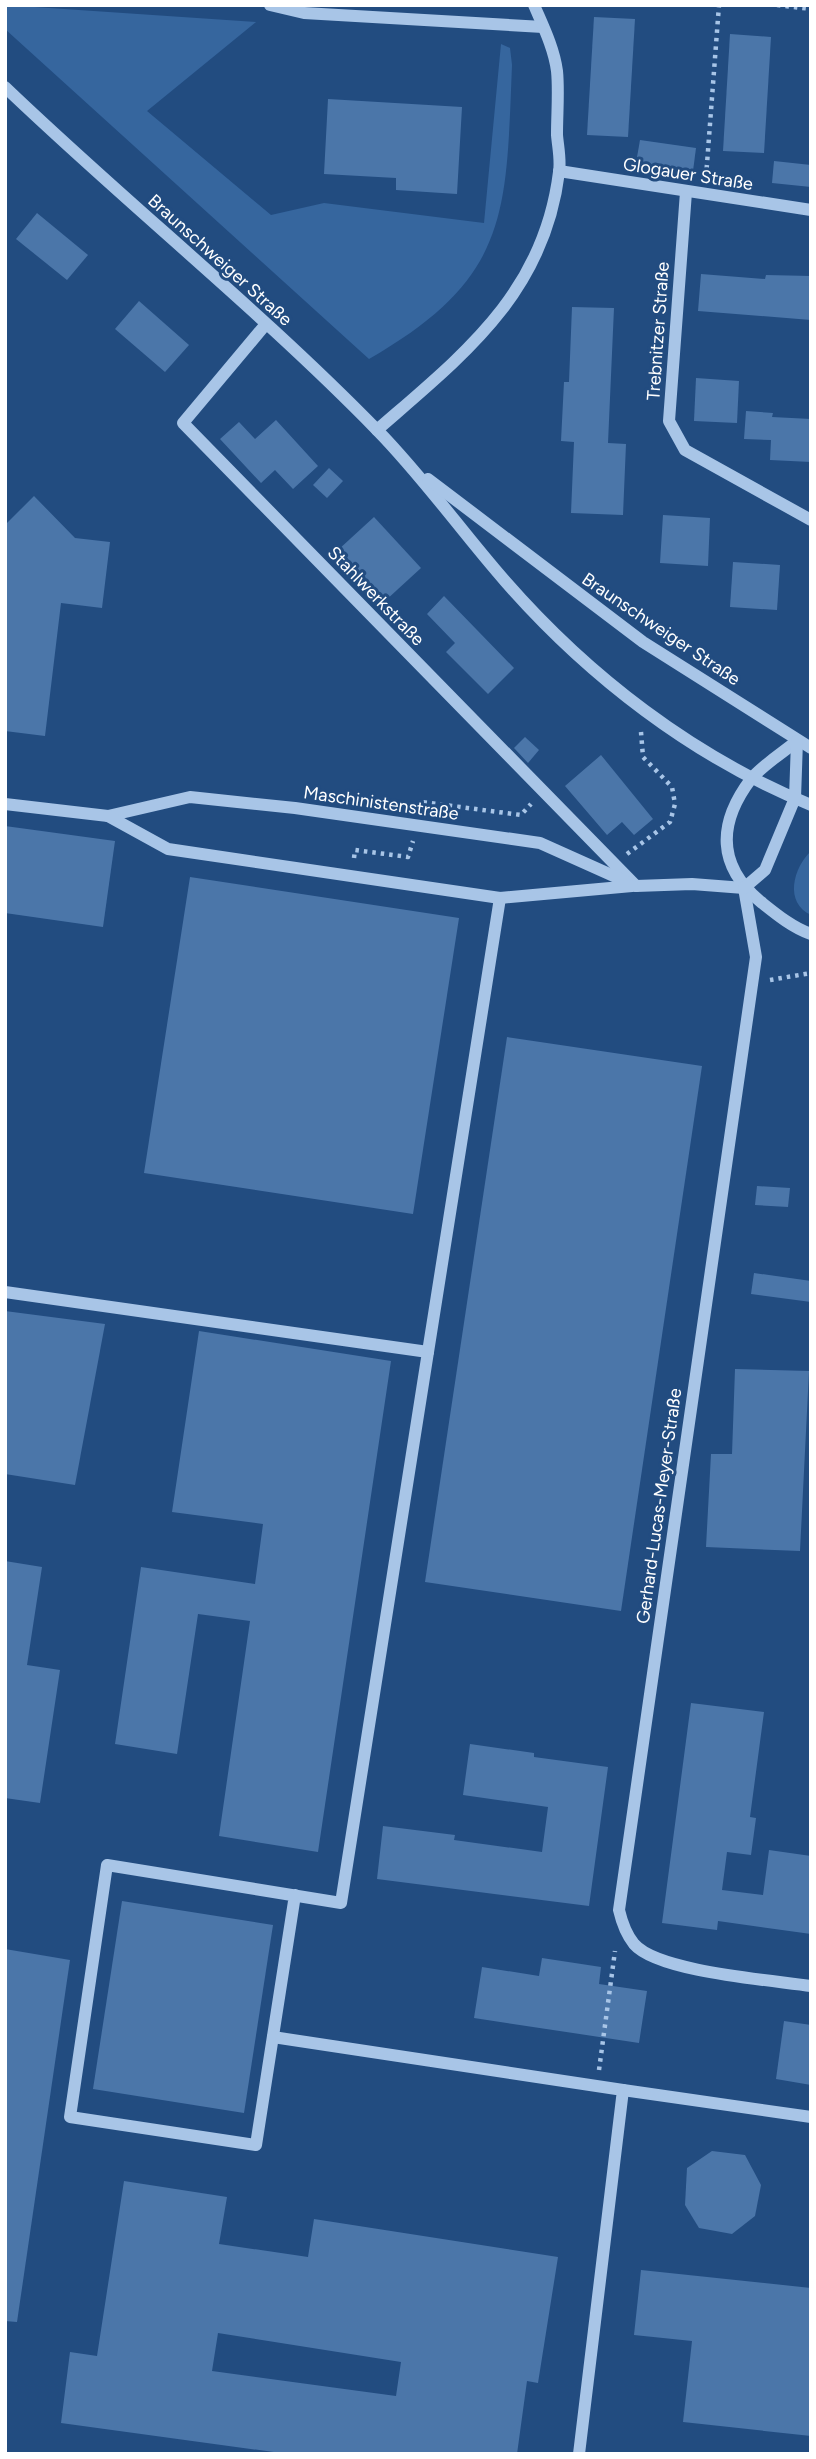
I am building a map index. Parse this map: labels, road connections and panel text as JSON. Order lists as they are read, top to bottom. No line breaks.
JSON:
{"streets":{"street":["Glogauer Straße","Braunschweiger Straße","Trebnitzer Straße","Stahlwerkstraße","Maschinistenstraße","Gerhard-Lucas-Meyer-Straße"]},"crossings":[["Glogauer Straße","Trebnitzer Straße"],["Braunschweiger Straße","Stahlwerkstraße"],["Stahlwerkstraße","Maschinistenstraße"],["Maschinistenstraße","Gerhard-Lucas-Meyer-Straße"]]}
